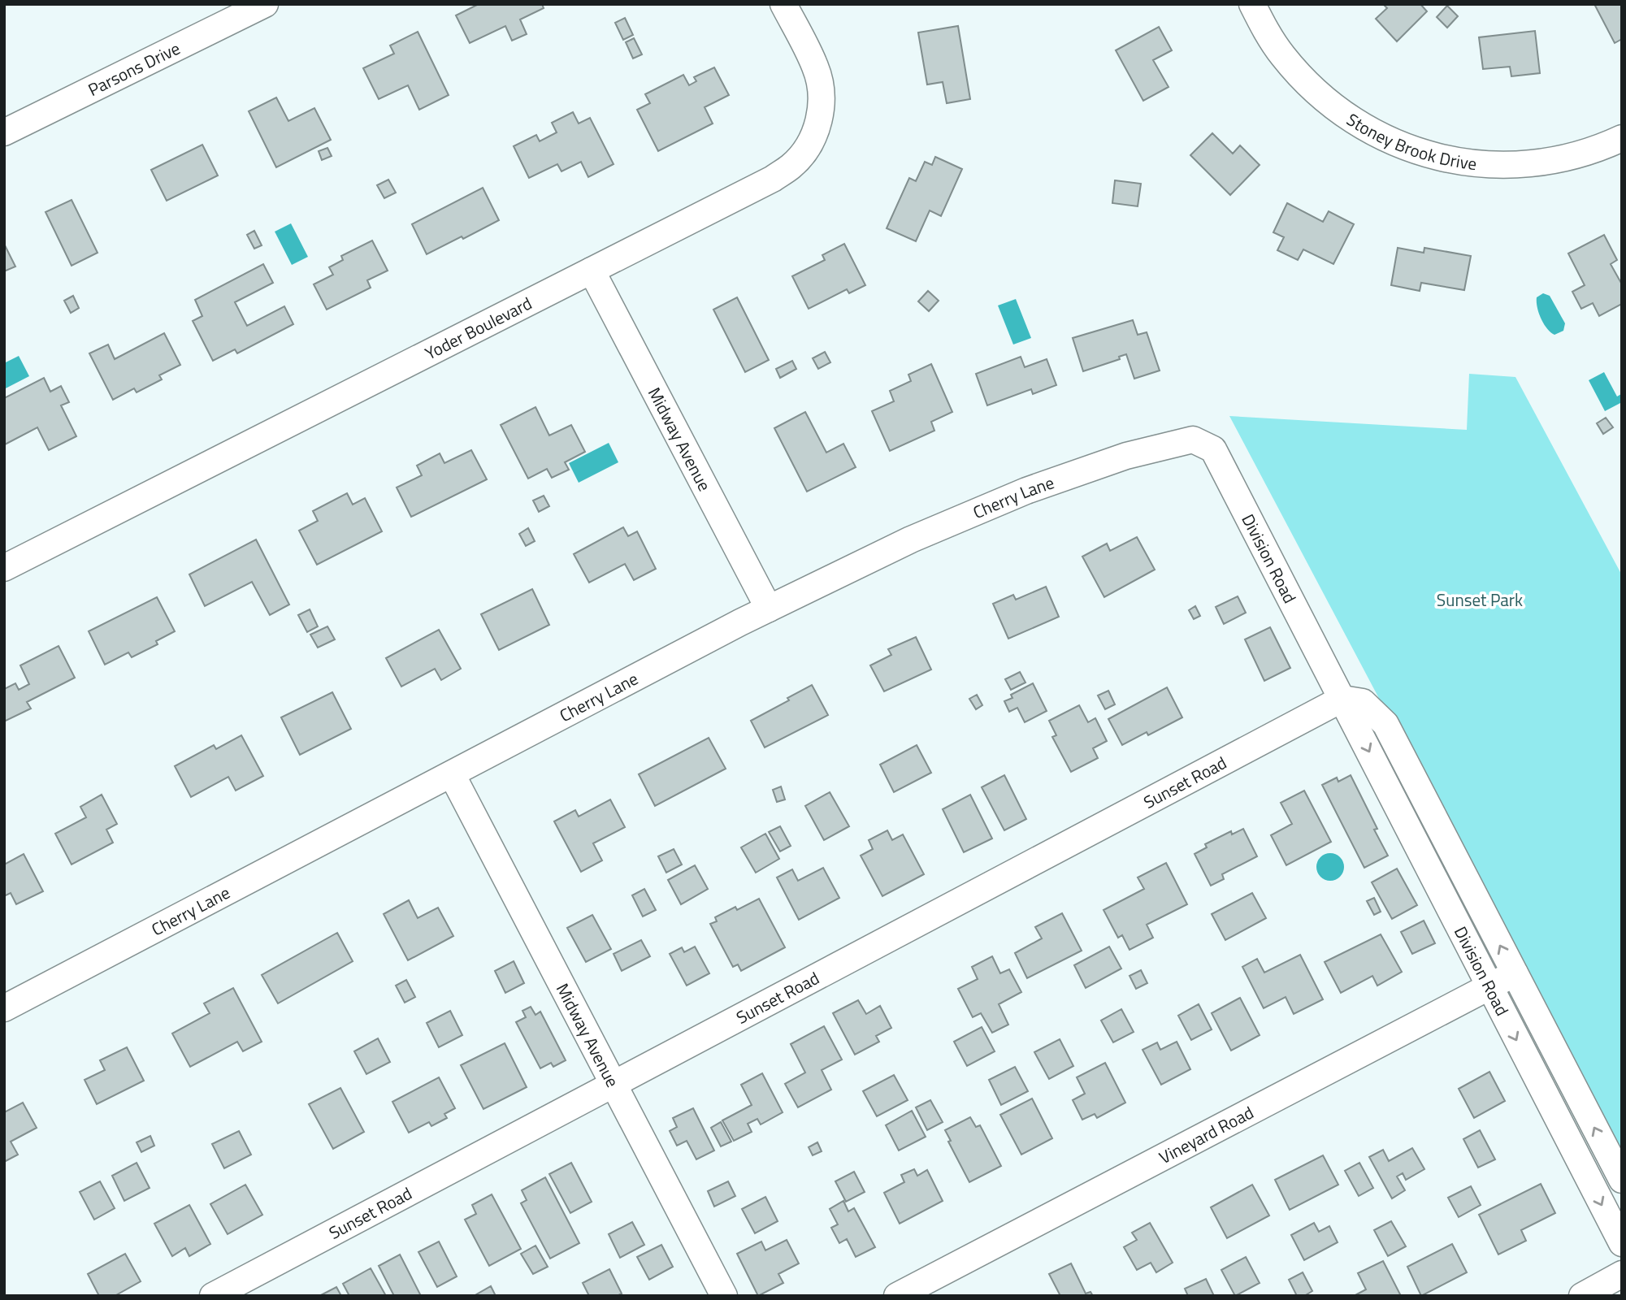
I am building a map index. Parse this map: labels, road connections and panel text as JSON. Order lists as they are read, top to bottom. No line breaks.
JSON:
{"streets":{"street":["Parsons Drive","Stoney Brook Drive","Yoder Boulevard","Midway Avenue","Cherry Lane","Division Road","Sunset Road","Vineyard Road"]},"crossings":[["Yoder Boulevard","Midway Avenue"],["Midway Avenue","Cherry Lane"],["Midway Avenue","Sunset Road"],["Cherry Lane","Division Road"],["Division Road","Sunset Road"],["Division Road","Vineyard Road"]],"parks":["Sunset Park"]}
